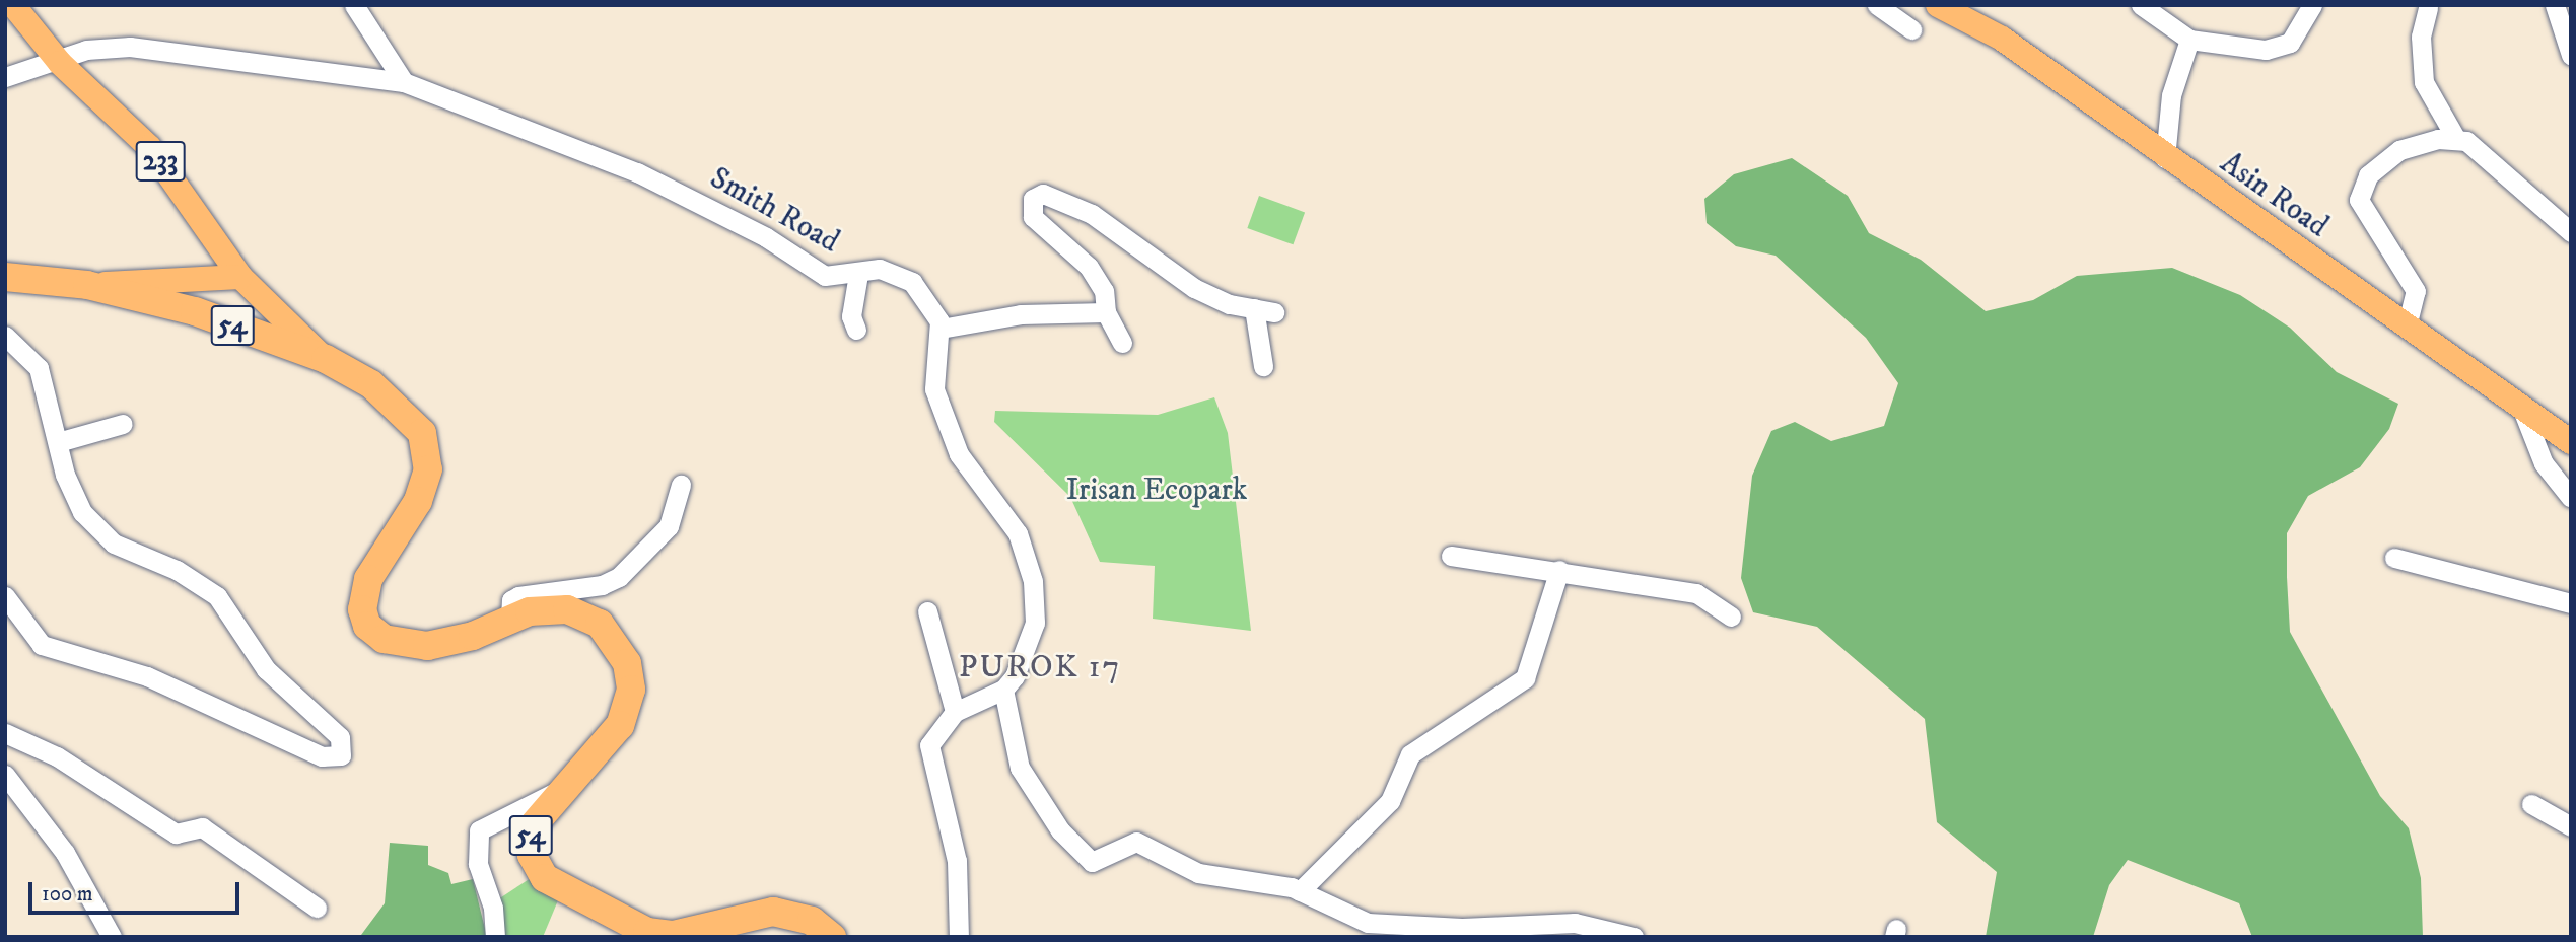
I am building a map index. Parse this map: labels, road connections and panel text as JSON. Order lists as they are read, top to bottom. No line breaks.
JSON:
{"streets":{"highway":["54"],"main road":["233","Asin Road"],"street":["Smith Road"]},"crossings":[["233","Smith Road"],["233","54"]],"districts":["PUROK 17"],"parks":["Irisan Ecopark"],"scale_bar":"100 m"}
